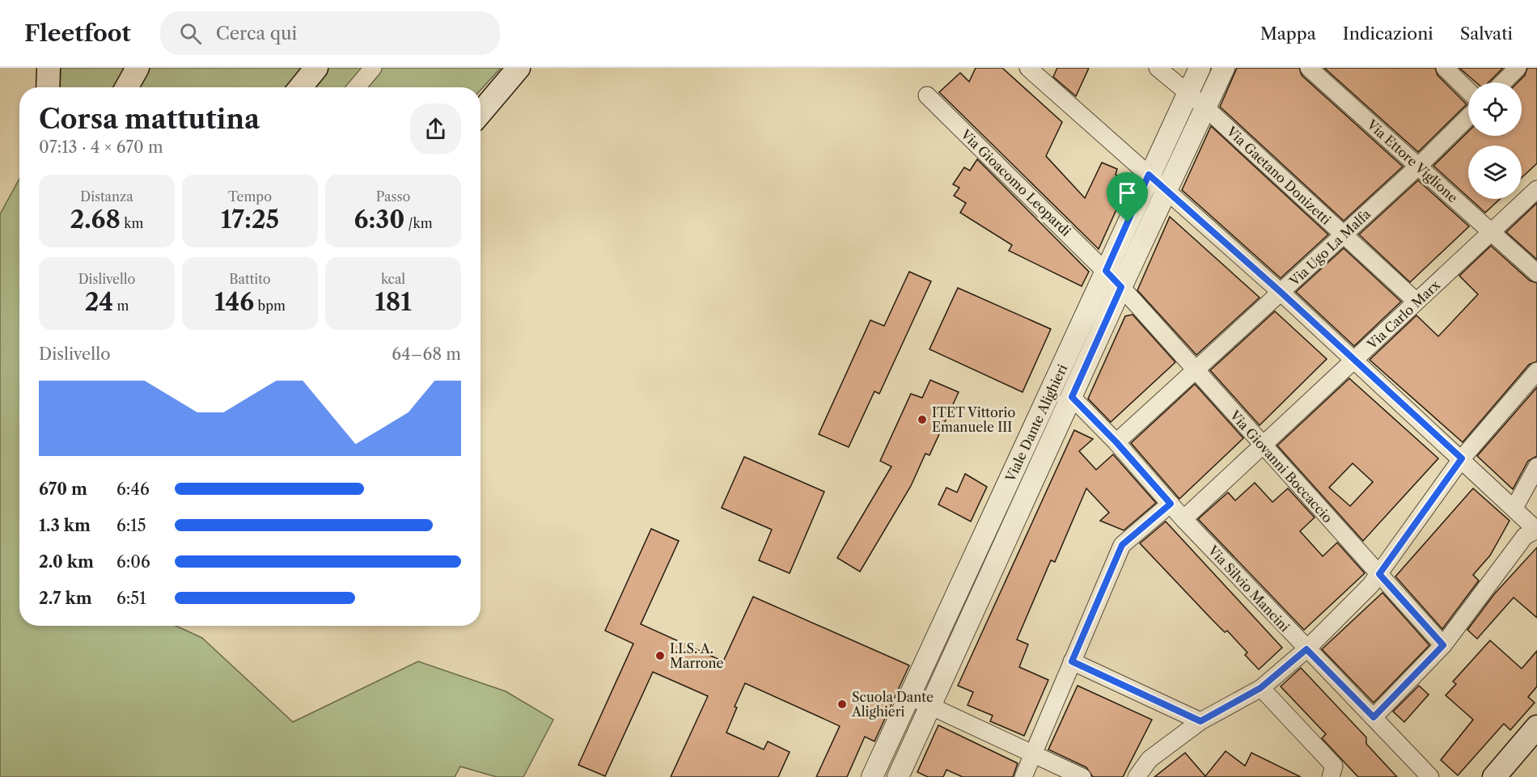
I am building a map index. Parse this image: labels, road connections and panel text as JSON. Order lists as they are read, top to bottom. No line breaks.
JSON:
{"streets":{"street":["Via Ettore Viglione","Via Gaetano Donizetti","Via Gioacomo Leopardi","Via Ugo La Malfa","Via Carlo Marx","Viale Dante Alighieri","Via Giovanni Boccaccio","Via Silvio Mancini"]},"crossings":[["Via Ettore Viglione","Via Ugo La Malfa"],["Via Ettore Viglione","Via Carlo Marx"],["Via Gaetano Donizetti","Via Ugo La Malfa"],["Via Gaetano Donizetti","Via Carlo Marx"],["Via Gaetano Donizetti","Viale Dante Alighieri"],["Via Gioacomo Leopardi","Viale Dante Alighieri"],["Via Gioacomo Leopardi","Via Giovanni Boccaccio"],["Via Ugo La Malfa","Via Giovanni Boccaccio"],["Via Ugo La Malfa","Via Silvio Mancini"],["Via Carlo Marx","Via Giovanni Boccaccio"],["Via Carlo Marx","Via Silvio Mancini"],["Viale Dante Alighieri","Via Giovanni Boccaccio"],["Viale Dante Alighieri","Via Silvio Mancini"]],"places":["ITET Vittorio Emanuele III","I.I.S. A. Marrone","Scuola Dante Alighieri"],"page":{"header":"Fleetfoot","search":"Cerca qui","nav":["Mappa","Indicazioni","Salvati"],"heading":["Corsa mattutina","07:13 · 4 × 670 m"],"stats":[["Distanza","2.68 km"],["Tempo","17:25"],["Passo","6:30 /km"],["Dislivello","24 m"],["Battito","146 bpm"],["kcal","181"]],"chart":["Dislivello","64–68 m"],"list":[{"name":"670 m","note":"6:46"},{"name":"1.3 km","note":"6:15"},{"name":"2.0 km","note":"6:06"},{"name":"2.7 km","note":"6:51"}]}}
